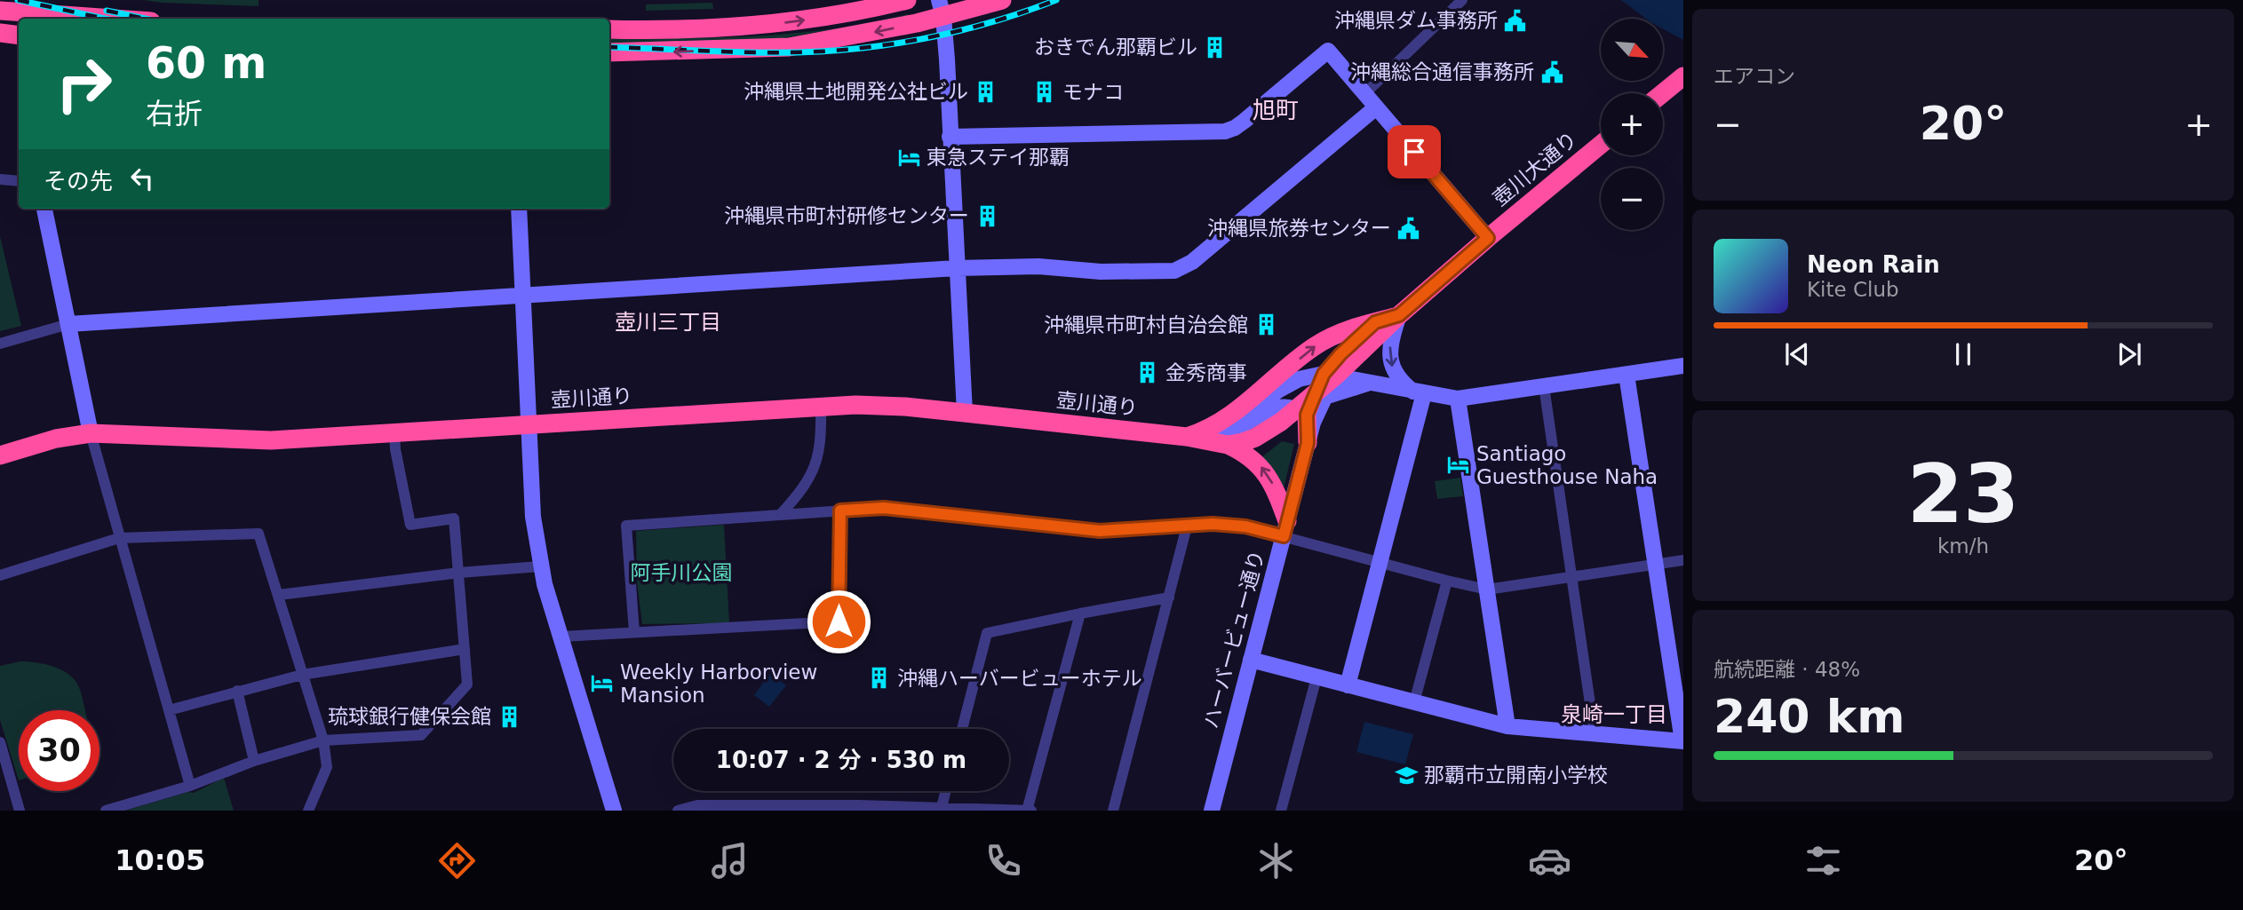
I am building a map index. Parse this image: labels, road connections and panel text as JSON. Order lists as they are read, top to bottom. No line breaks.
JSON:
{"streets":{"highway":["壺川大通り","壺川通り"],"street":["ハーバービュー通り"]},"crossings":[["壺川大通り","壺川通り"]],"districts":["旭町","壺川三丁目","泉崎一丁目"],"parks":["阿手川公園"],"places":{"public building":["沖縄県ダム事務所","沖縄総合通信事務所","沖縄県旅券センター"],"building":["おきでん那覇ビル","沖縄県土地開発公社ビル","モナコ","沖縄県市町村研修センター","沖縄県市町村自治会館","金秀商事","沖縄ハーバービューホテル","琉球銀行健保会館"],"hotel":["東急ステイ那覇","Santiago Guesthouse Naha","Weekly Harborview Mansion"],"school or university":["那覇市立開南小学校"]},"north":"bottom right","page":{"tile":["エアコン",["23","km/h"],["航続距離 · 48%","240 km"]],"map_buttons":["+","−"],"turn":["60 m","右折"],"heat":["−","20°","+"],"then":"その先","song":["Neon Rain","Kite Club"],"limit":"30","trip":"10:07 · 2 分 · 530 m","tabs":["10:05","20°"]}}
